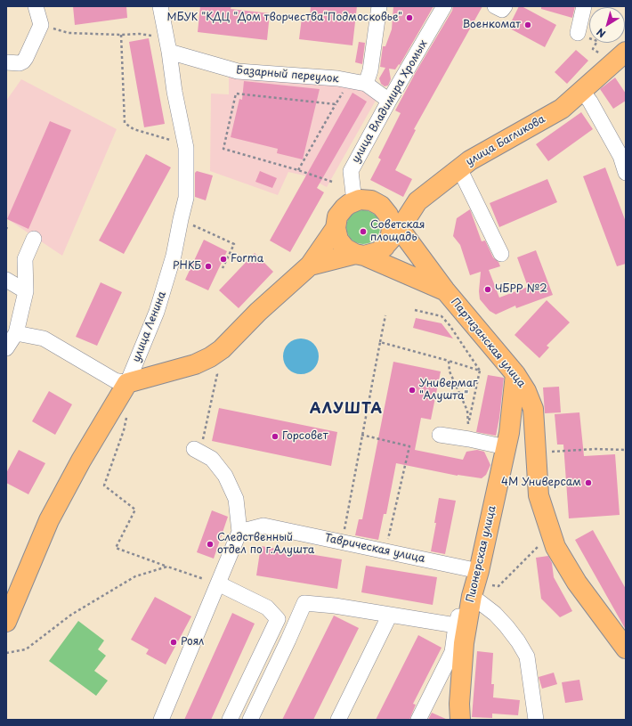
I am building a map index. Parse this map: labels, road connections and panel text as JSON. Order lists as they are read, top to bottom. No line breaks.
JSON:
{"streets":{"main road":["улица Багликова","улица Ленина","Партизанская улица","Пионерская улица"],"street":["Базарный переулок","улица Владимира Хромых","Таврическая улица"]},"crossings":[["Базарный переулок","улица Ленина"],["улица Владимира Хромых","улица Багликова"],["Партизанская улица","Пионерская улица"],["Таврическая улица","Пионерская улица"]],"districts":["АЛУШТА"],"places":["МБУК \"КДЦ \"Дом творчества\"Подмосковье\"","Военкомат","Советская площадь","Forma","РНКБ","ЧБРР №2","Универмаг \"Алушта\"","Горсовет","4М Универсам","Следственный отдел по г.Алушта","Роял"],"north":"bottom left"}
